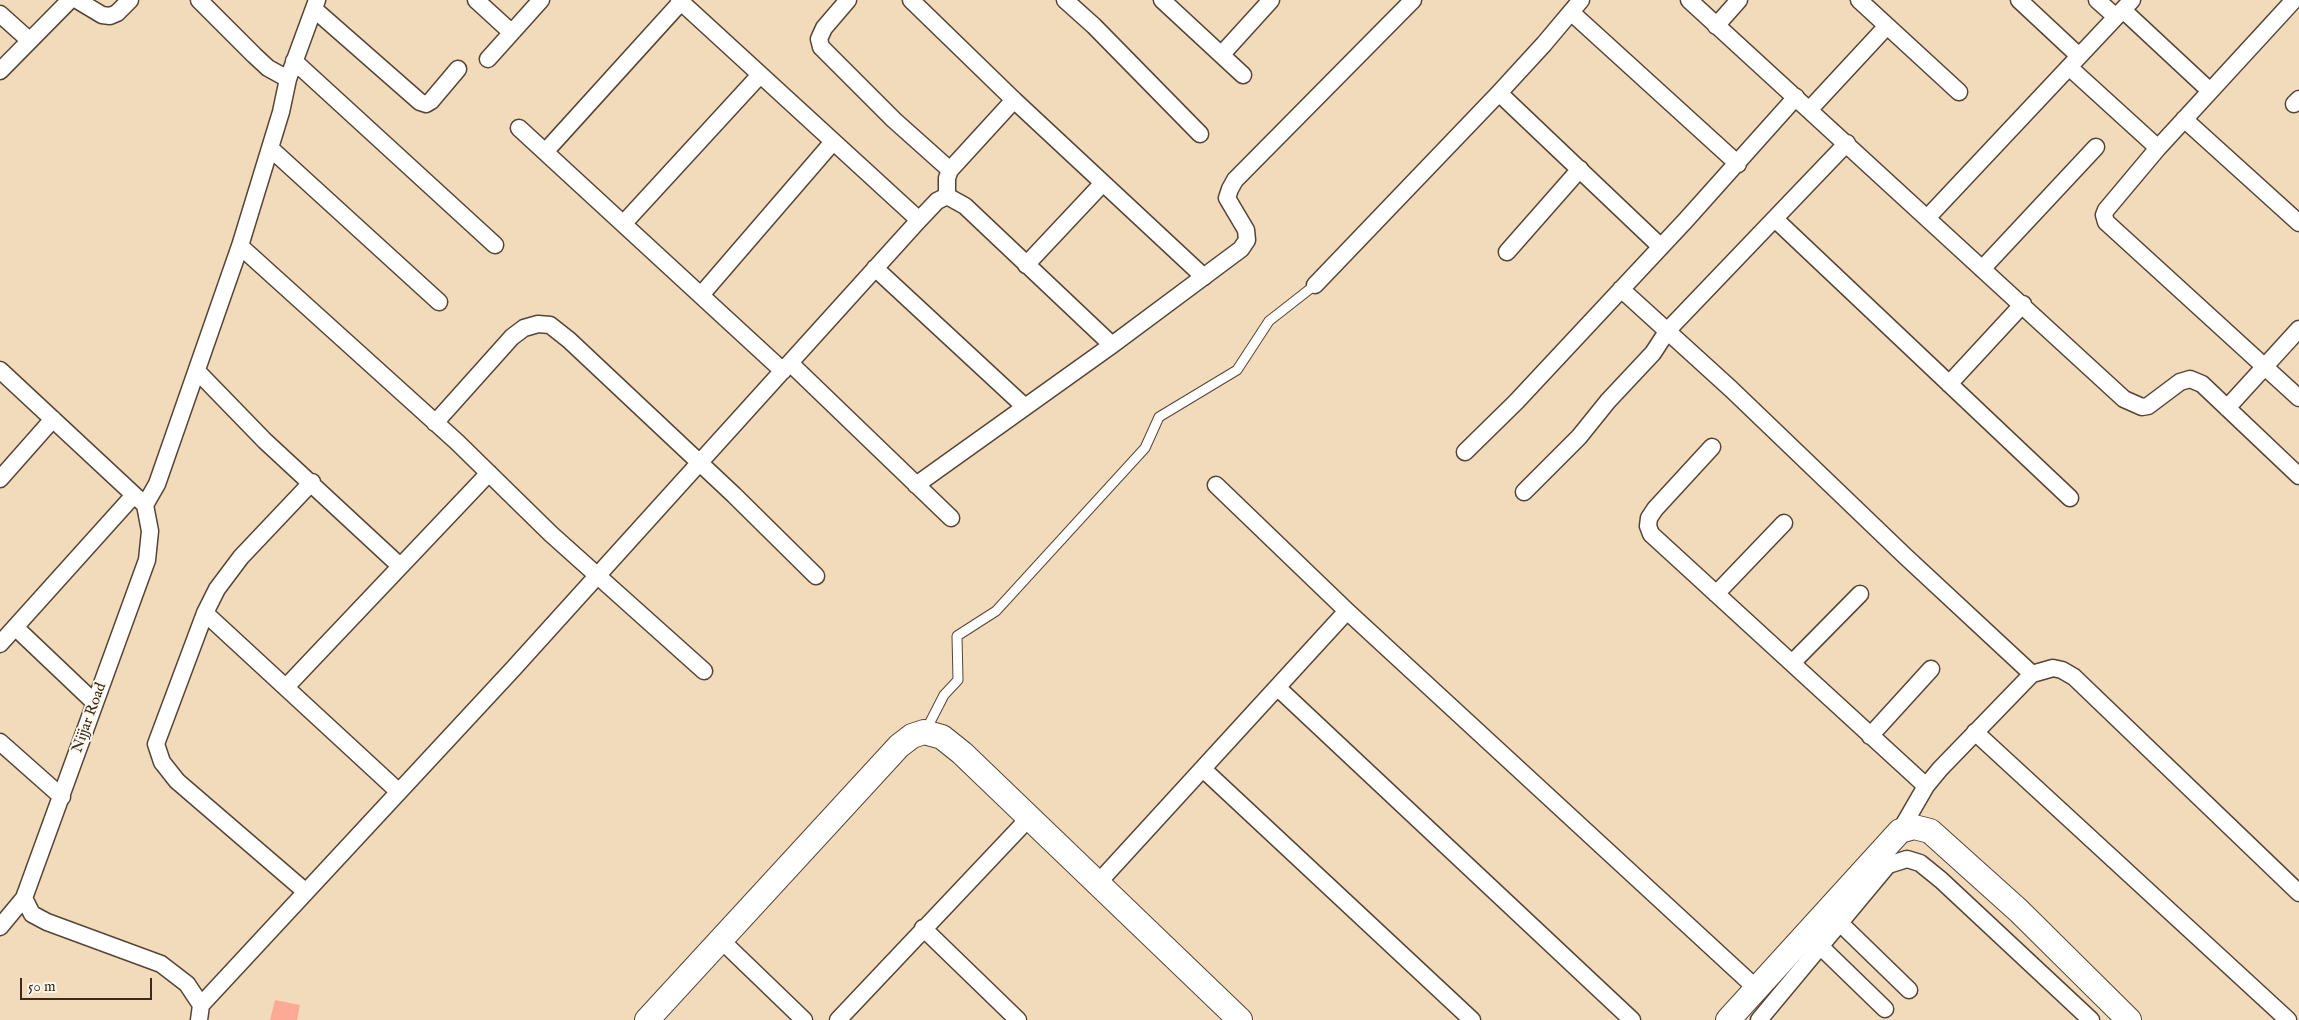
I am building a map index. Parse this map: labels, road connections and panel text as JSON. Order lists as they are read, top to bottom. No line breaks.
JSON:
{"streets":{"street":["Nijjar Road"]},"scale_bar":"50 m"}
